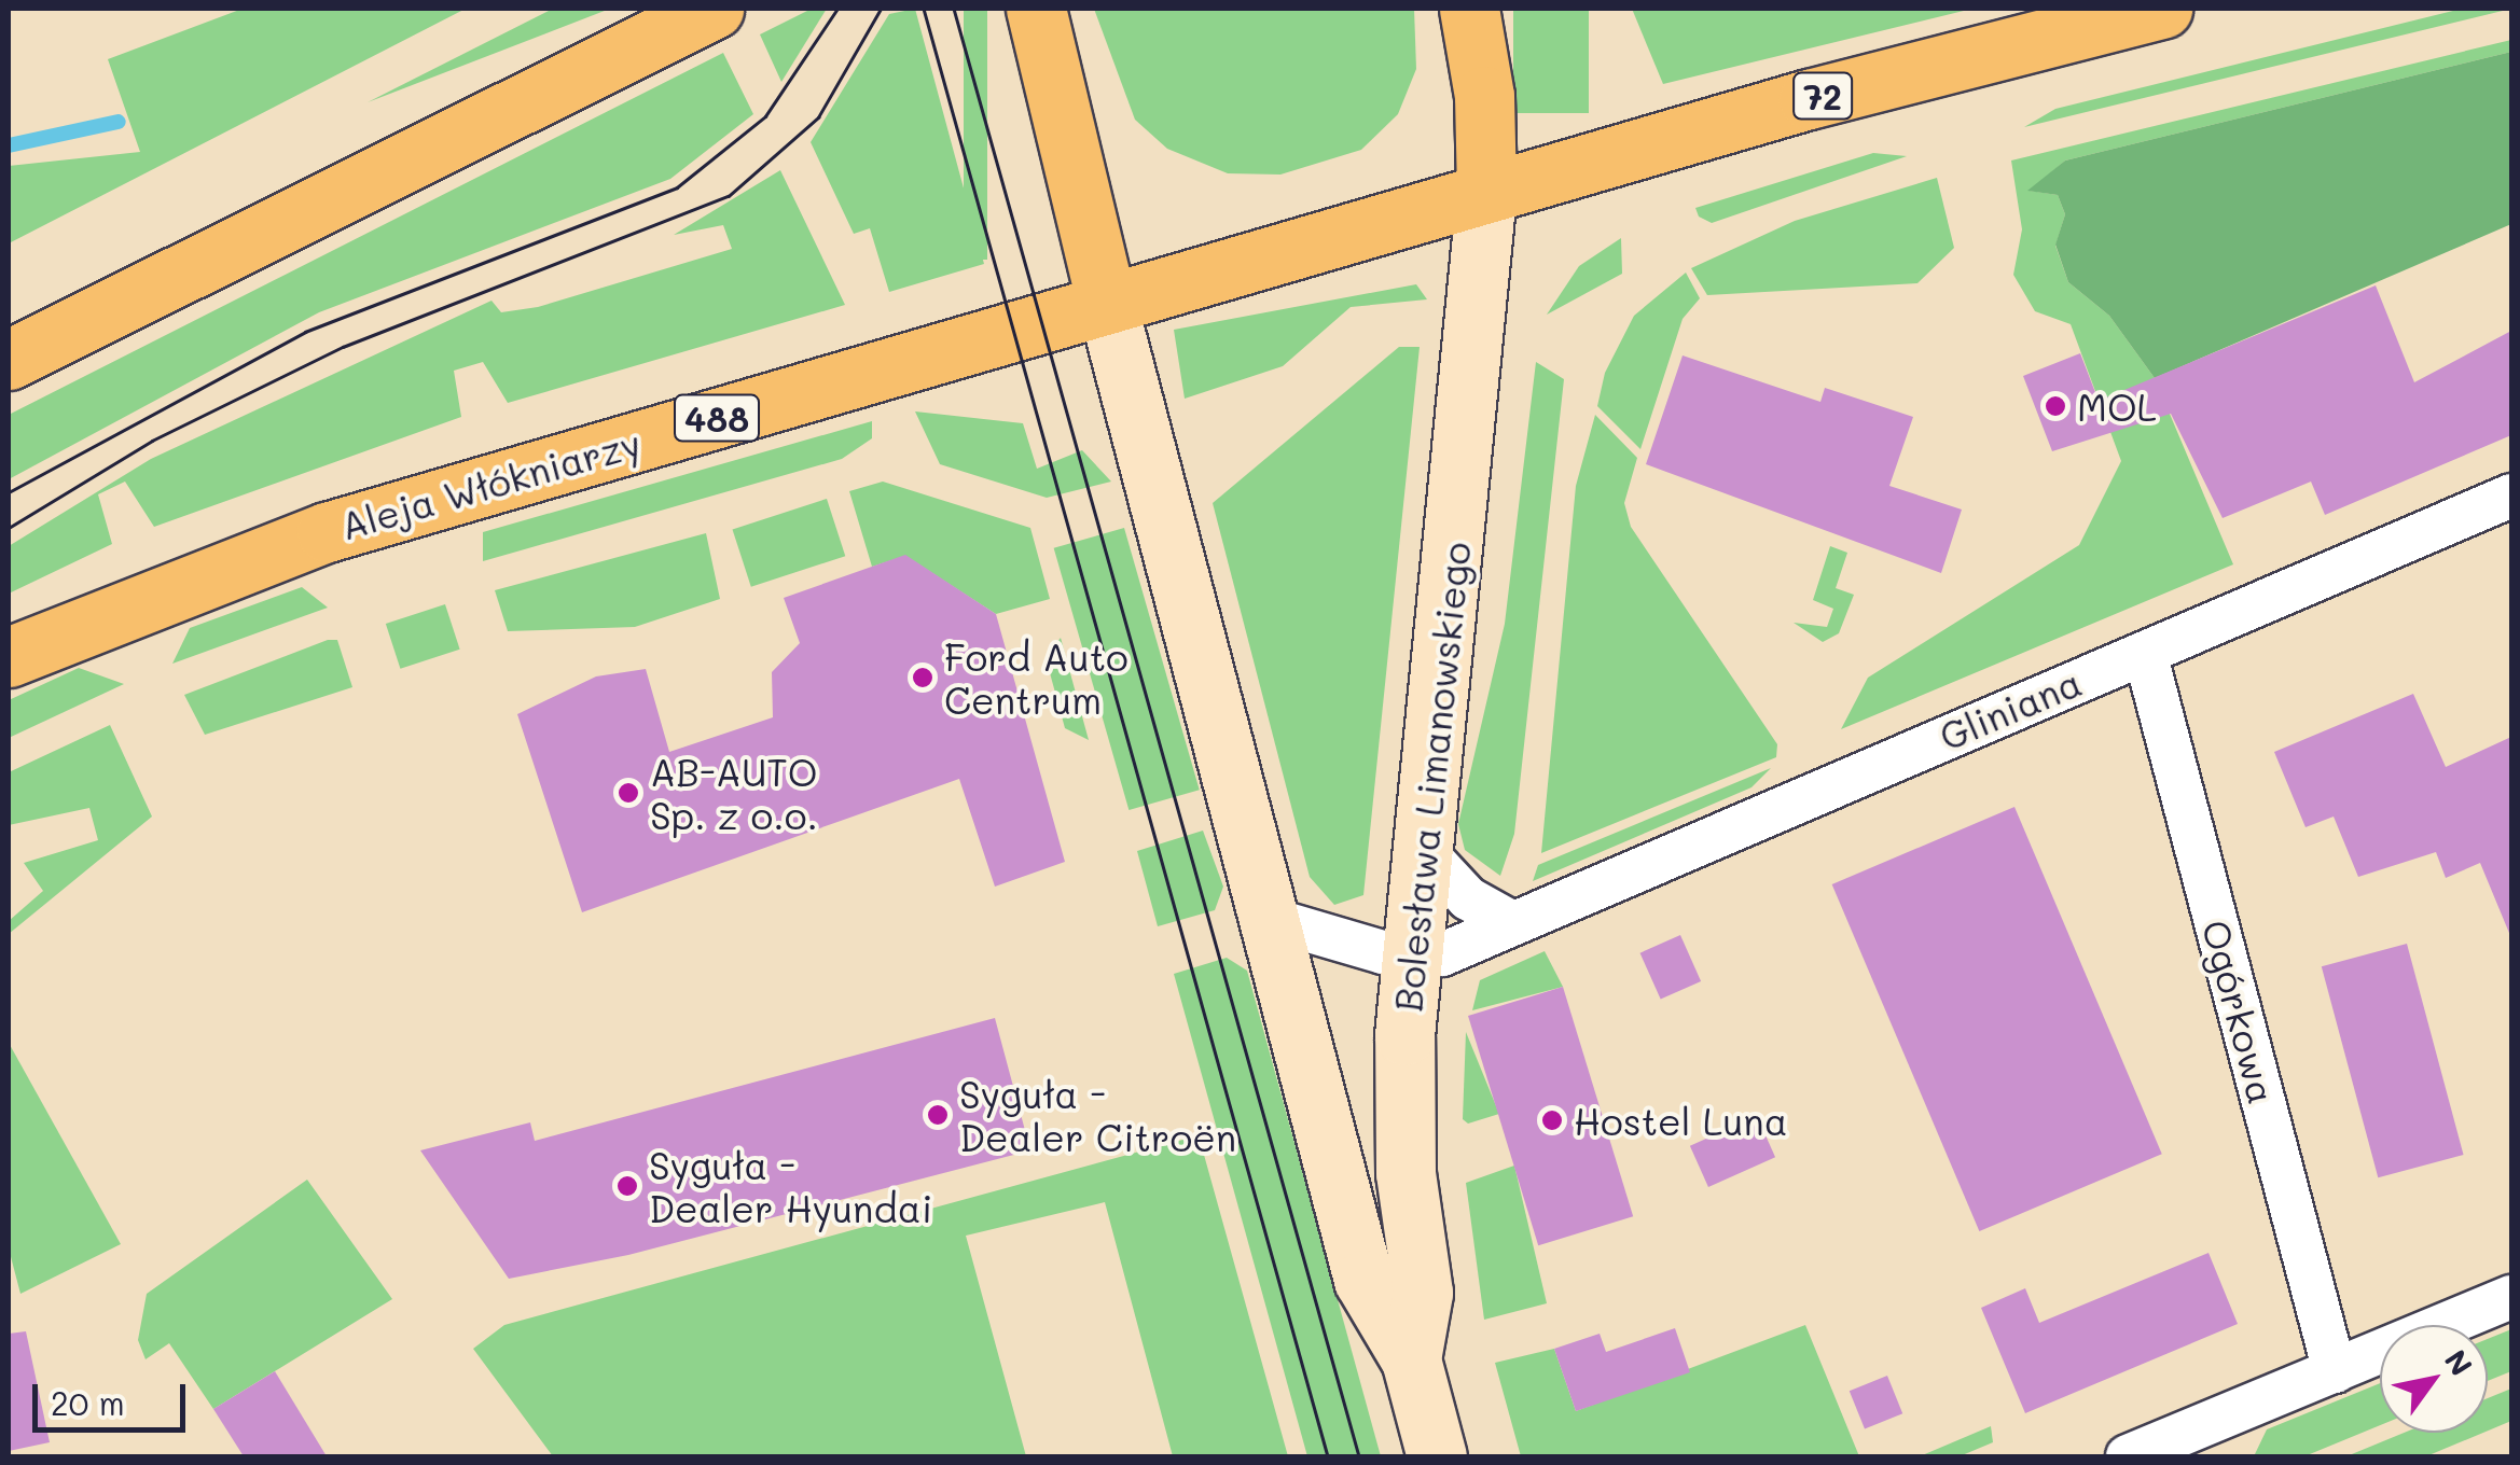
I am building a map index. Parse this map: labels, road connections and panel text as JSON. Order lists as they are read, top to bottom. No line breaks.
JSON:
{"streets":{"main road":["72","488","Aleja Włókniarzy"],"street":["Gliniana","Bolesława Limanowskiego","Ogórkowa"]},"crossings":[["72","Aleja Włókniarzy"],["72","Bolesława Limanowskiego"],["Aleja Włókniarzy","Bolesława Limanowskiego"],["Gliniana","Bolesława Limanowskiego"],["Gliniana","Ogórkowa"]],"places":["MOL","Ford Auto Centrum","AB-AUTO Sp. z o.o.","Syguła - Dealer Citroën","Hostel Luna","Syguła - Dealer Hyundai"],"scale_bar":"20 m","north":"top right"}
